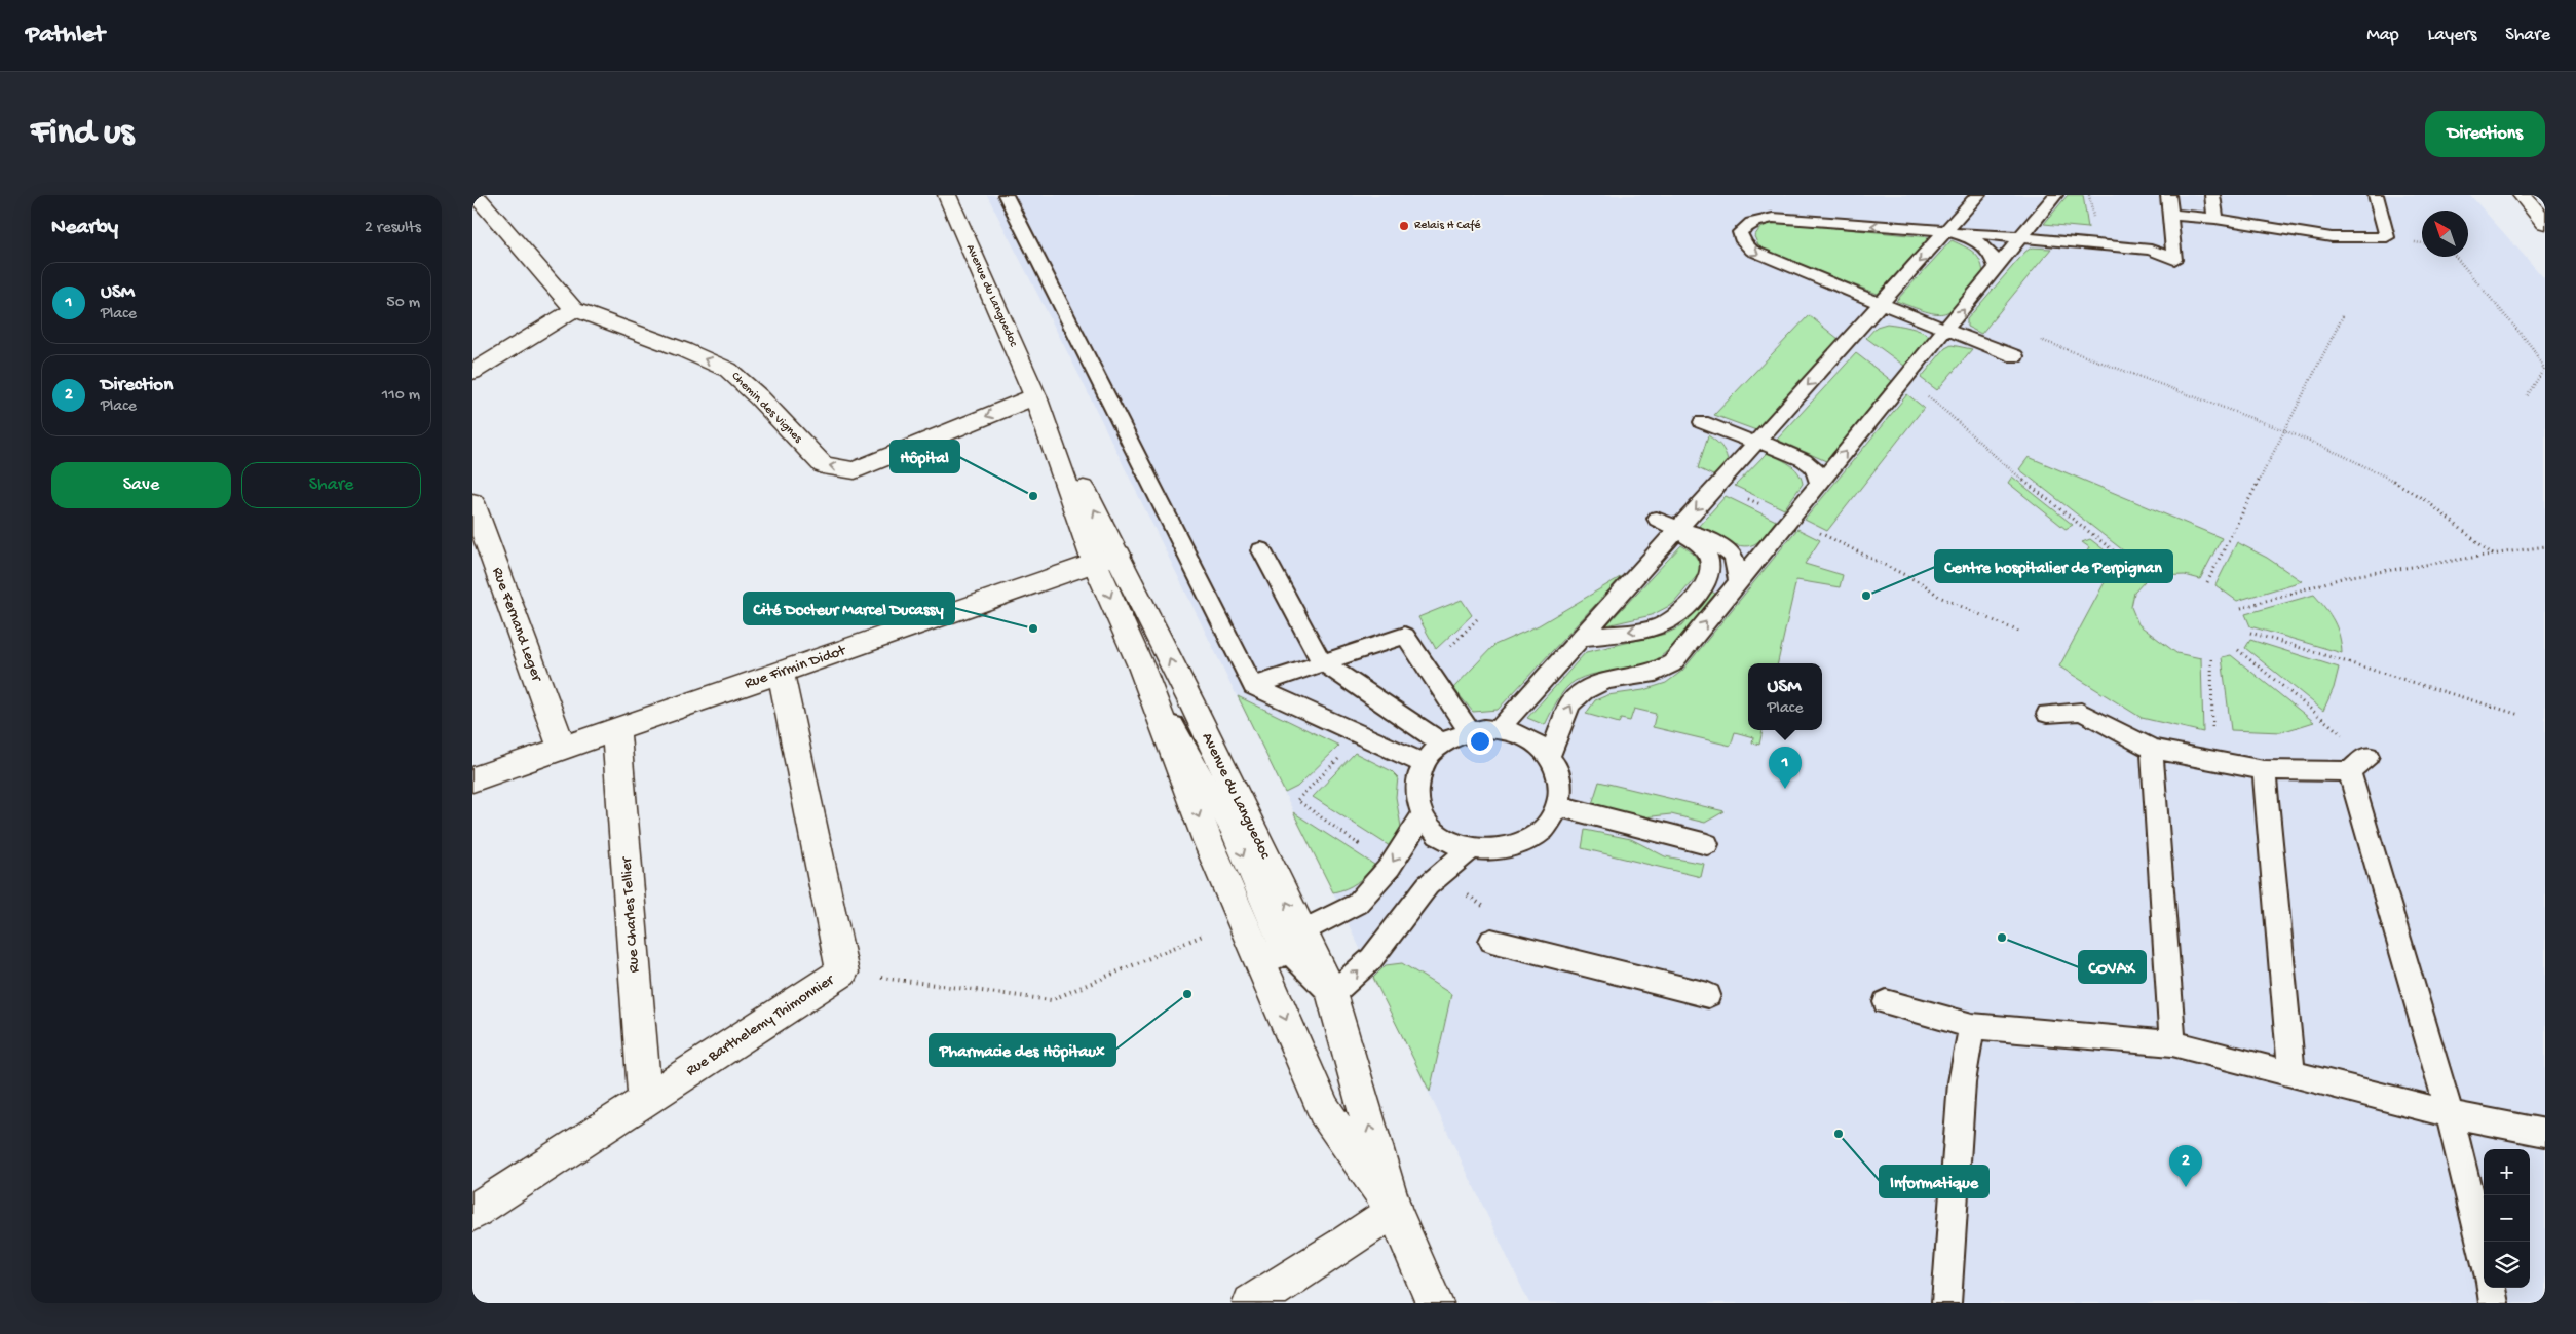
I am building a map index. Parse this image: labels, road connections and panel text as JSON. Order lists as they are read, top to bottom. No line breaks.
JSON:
{"streets":{"street":["Avenue du Languedoc","Chemin des Vignes","Rue Fernand Leger","Rue Firmin Didot","Rue Charles Tellier","Rue Barthelemy Thimonnier"]},"crossings":[["Avenue du Languedoc","Chemin des Vignes"],["Avenue du Languedoc","Rue Firmin Didot"],["Rue Fernand Leger","Rue Firmin Didot"],["Rue Firmin Didot","Rue Charles Tellier"],["Rue Firmin Didot","Rue Barthelemy Thimonnier"],["Rue Charles Tellier","Rue Barthelemy Thimonnier"]],"one_way":["Chemin des Vignes"],"places":["Relais H Café","Hôpital","Centre hospitalier de Perpignan","Cité Docteur Marcel Ducassy","COVAX","Pharmacie des Hôpitaux","Informatique"],"north":"top left","page":{"header":"Pathlet","nav":["Map","Layers","Share"],"buttons":["Directions",["Save","Share"]],"title":"Find us","heading":["Nearby","2 results"],"list":[{"mark":"1","name":"USM","note":"Place","value":"50 m"},{"mark":"2","name":"Direction","note":"Place","value":"110 m"}],"popup":["USM","Place"],"pins":["1","2"],"map_buttons":["+","−"]}}
